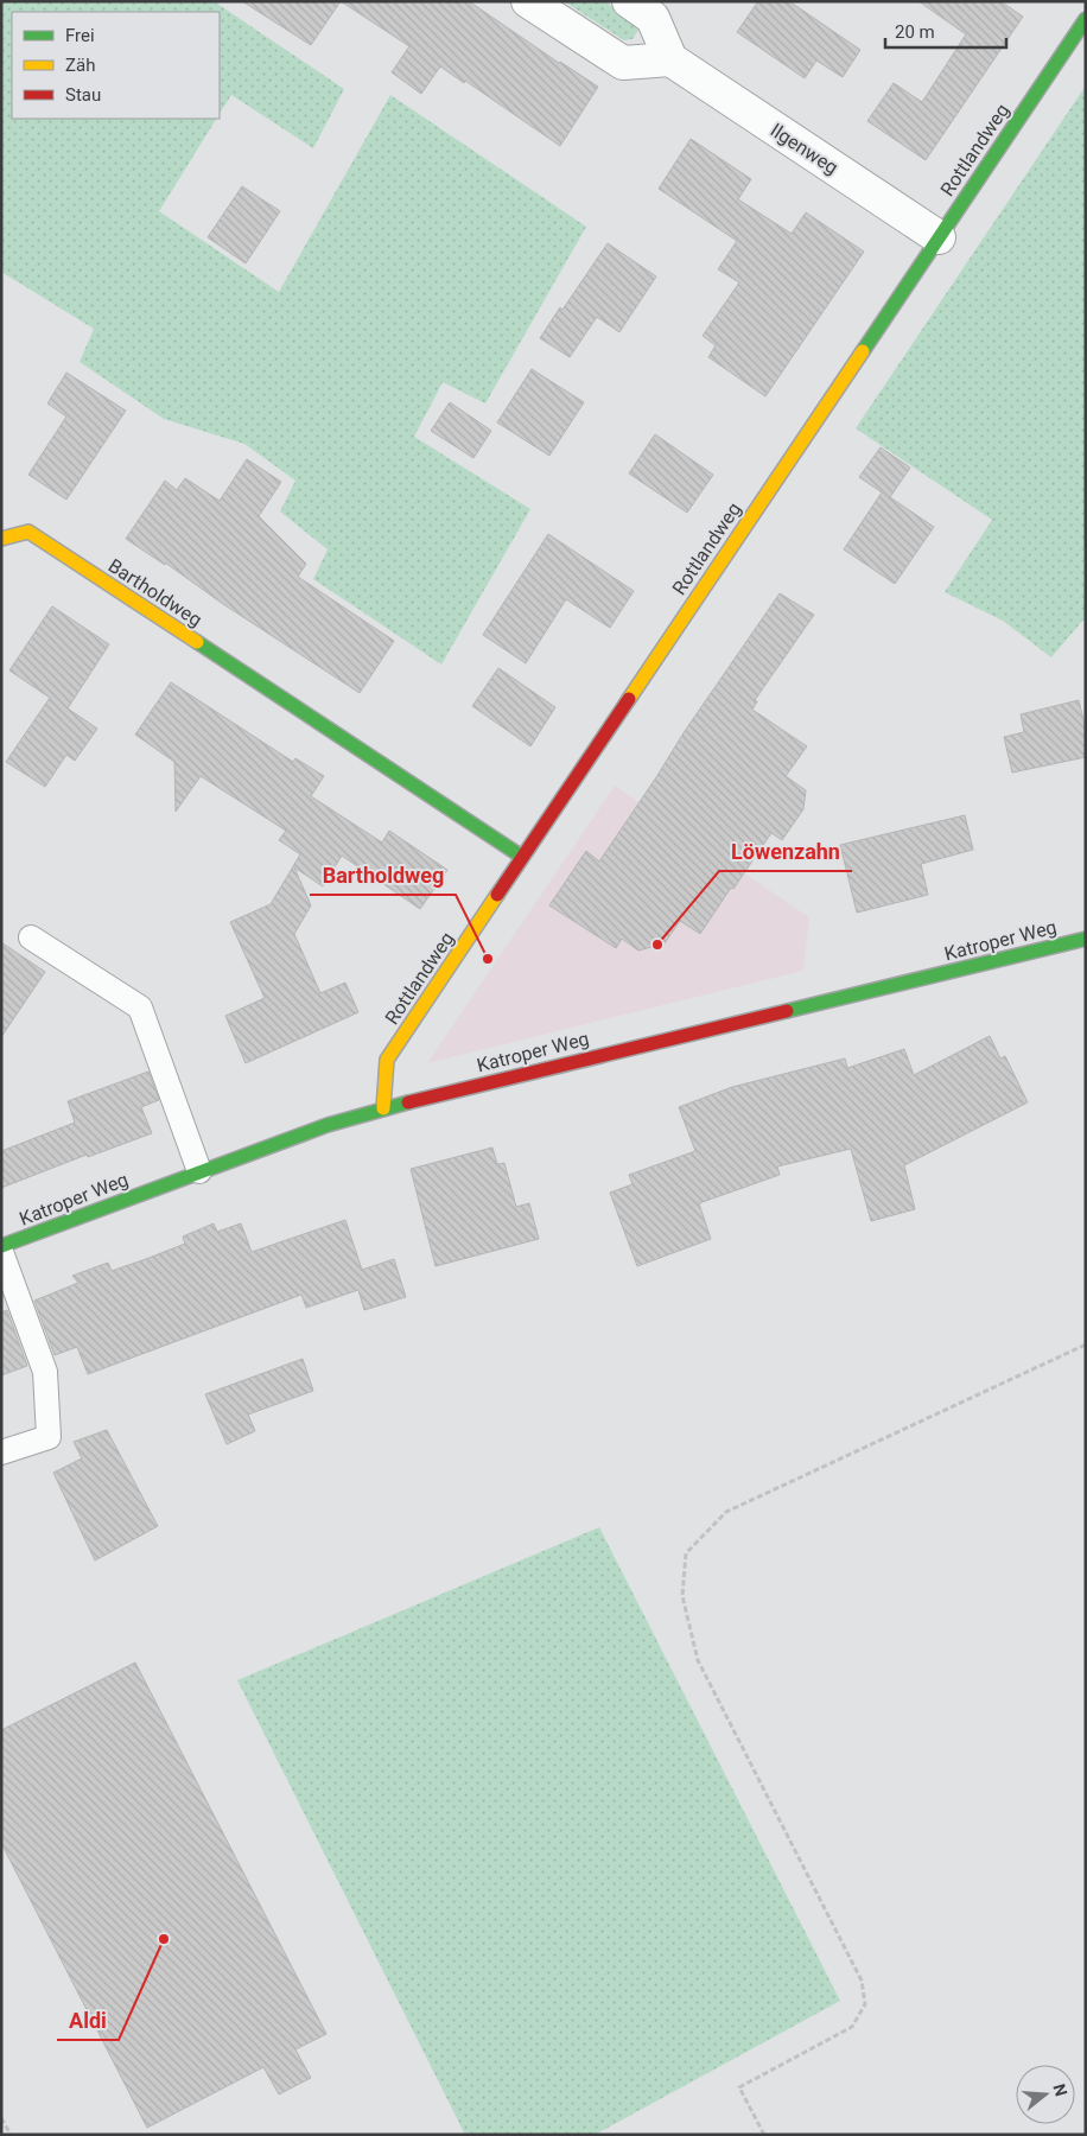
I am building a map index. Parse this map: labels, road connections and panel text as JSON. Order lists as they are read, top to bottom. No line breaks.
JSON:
{"streets":{"street":["Ilgenweg","Rottlandweg","Bartholdweg","Katroper Weg"]},"crossings":[["Ilgenweg","Rottlandweg"],["Rottlandweg","Bartholdweg"],["Rottlandweg","Katroper Weg"]],"places":["Löwenzahn","Bartholdweg","Aldi"],"legend":["Frei","Zäh","Stau"],"scale_bar":"20 m","north":"right"}
